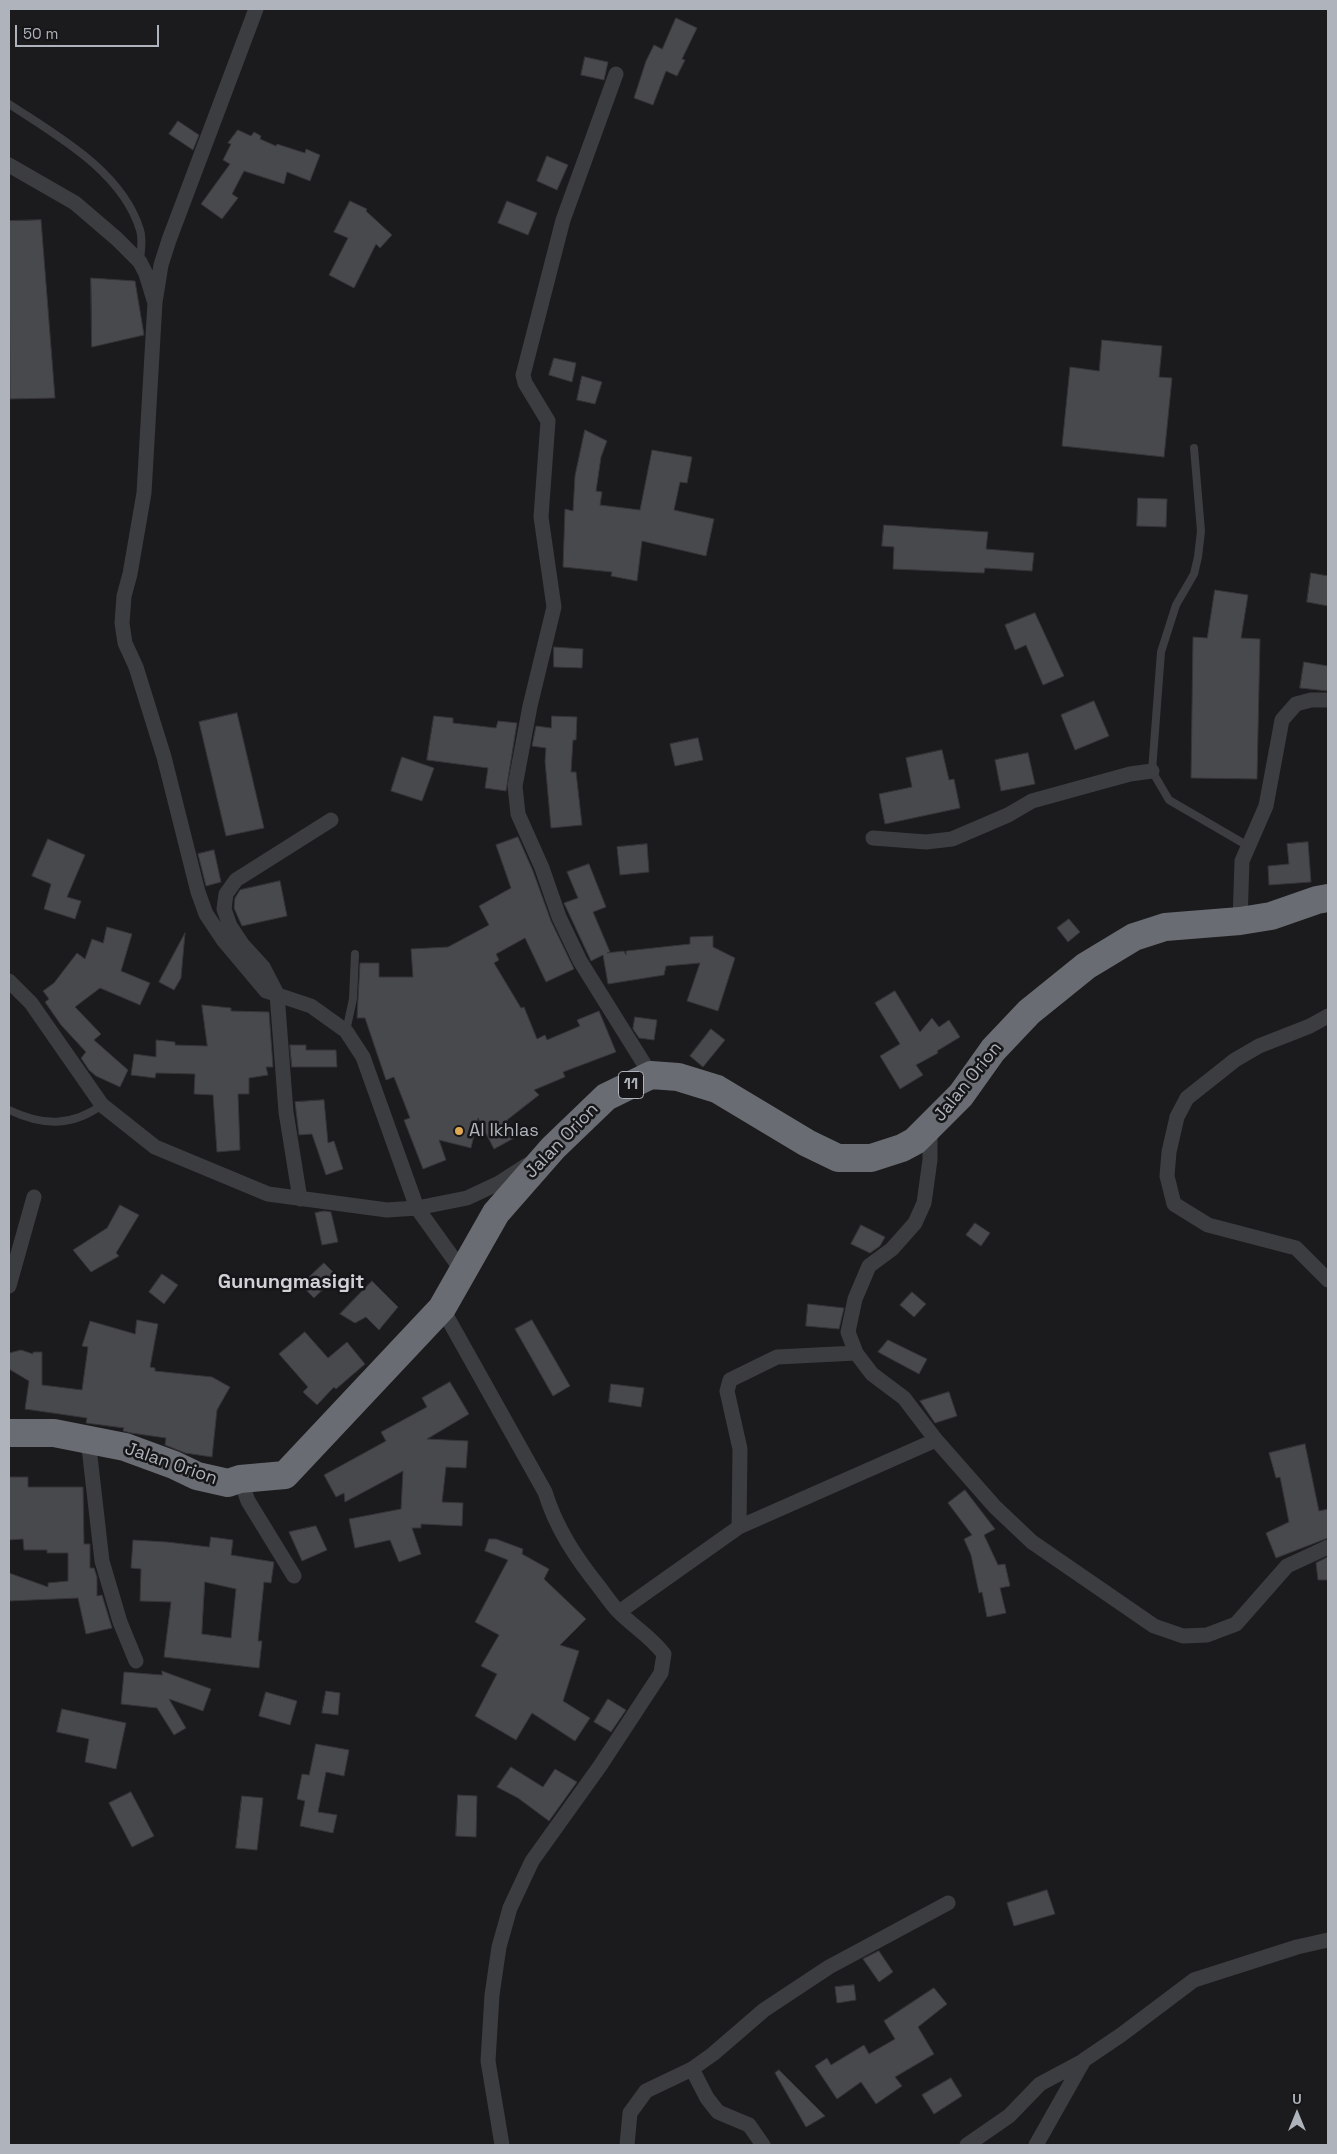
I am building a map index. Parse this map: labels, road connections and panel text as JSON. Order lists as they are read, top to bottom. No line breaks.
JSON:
{"streets":{"highway":["Jalan Orion","11"]},"districts":["Gunungmasigit"],"places":["Al Ikhlas"],"scale_bar":"50 m","north":"top"}
